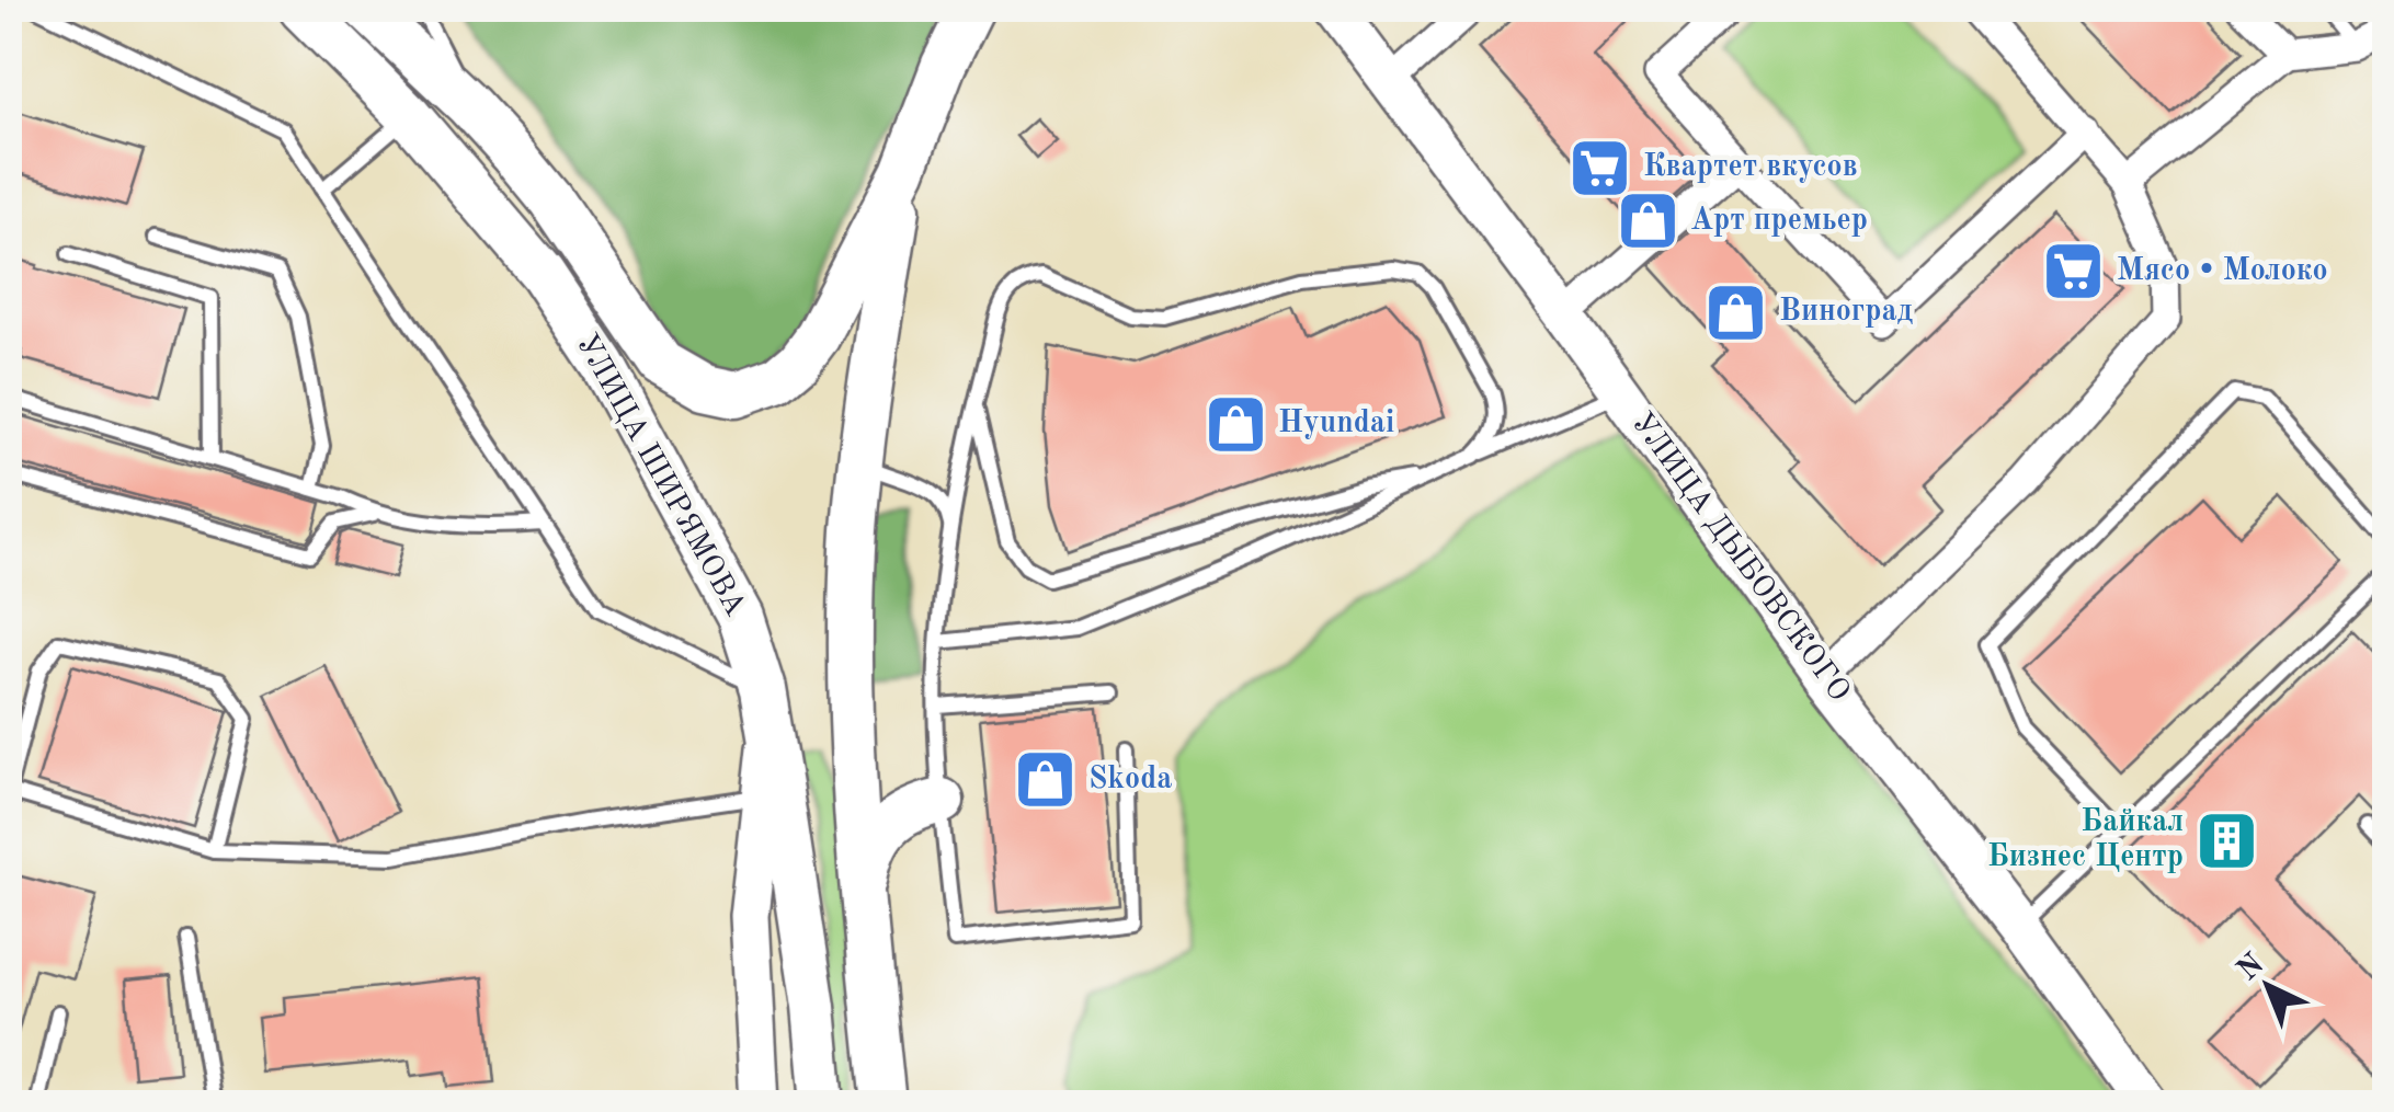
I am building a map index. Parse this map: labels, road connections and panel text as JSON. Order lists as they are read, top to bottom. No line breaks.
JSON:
{"streets":{"main road":["УЛИЦА ШИРЯМОВА"],"street":["УЛИЦА ДЫБОВСКОГО"]},"places":{"supermarket":["Квартет вкусов","Мясо • Молоко"],"shop":["Арт премьер","Виноград","Hyundai","Skoda"],"building":["Байкал Бизнес Центр"]},"north":"top left"}
